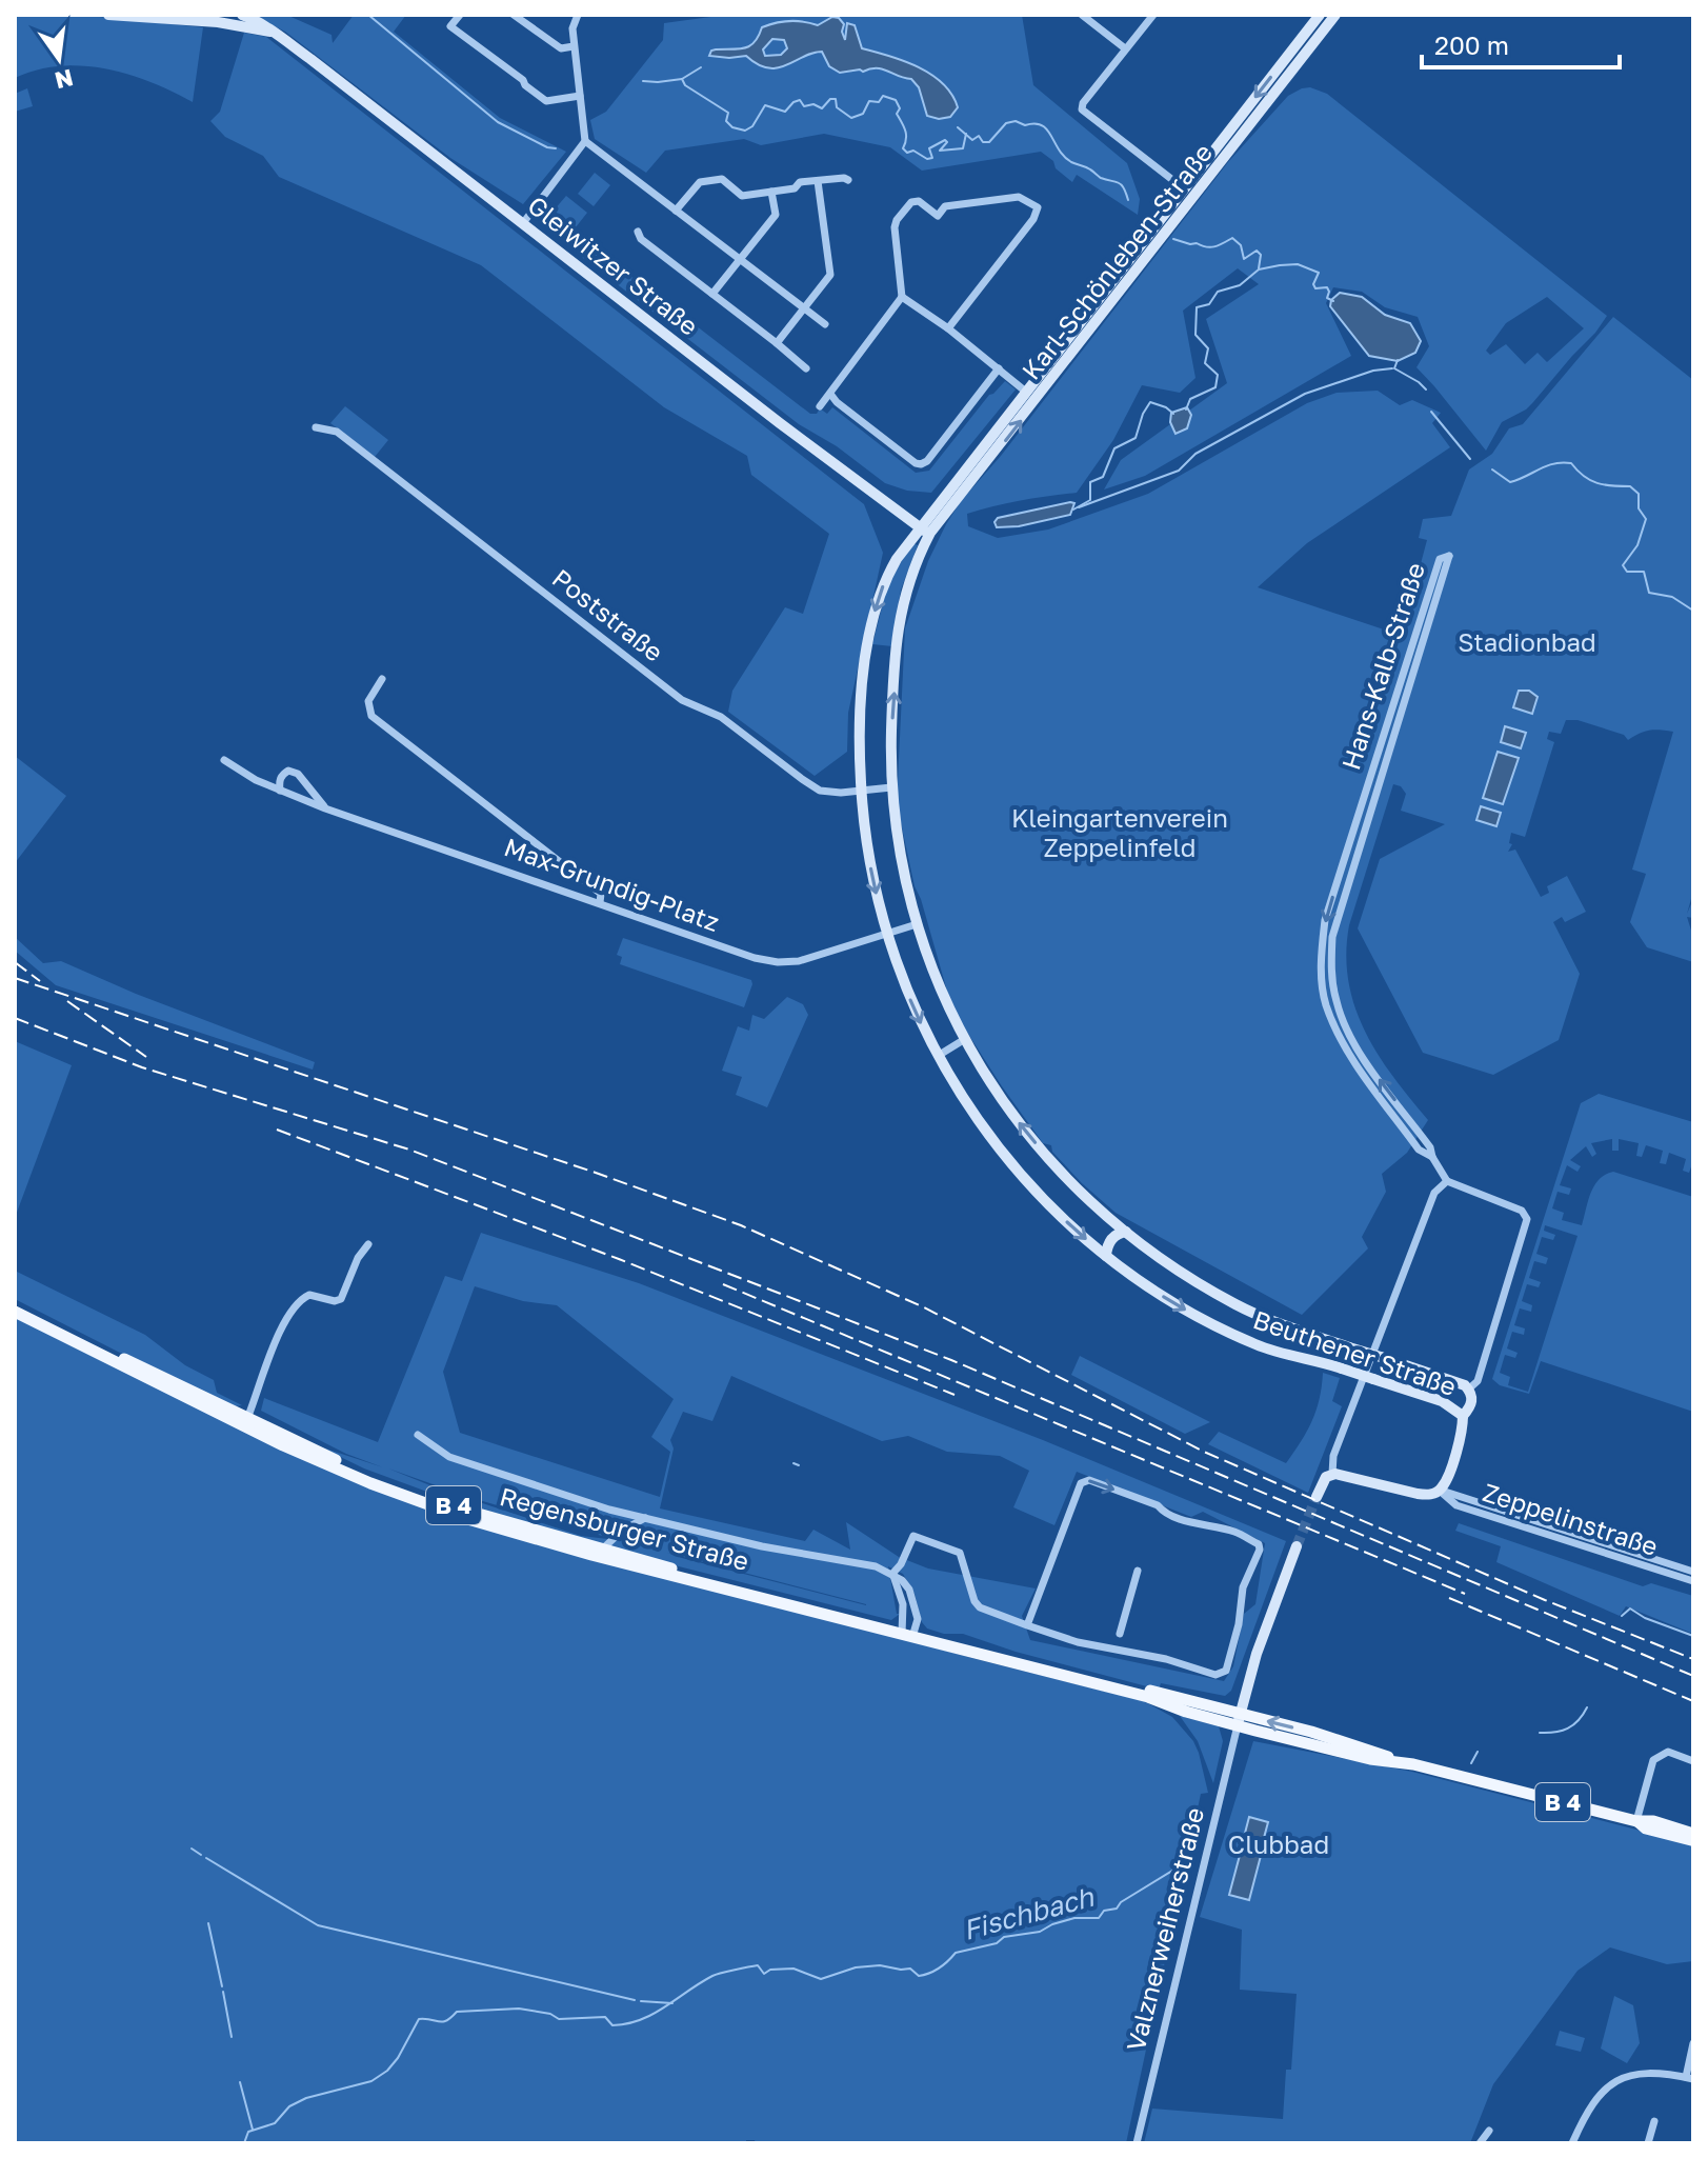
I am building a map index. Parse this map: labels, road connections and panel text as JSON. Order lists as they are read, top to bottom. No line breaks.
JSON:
{"streets":{"main road":["Karl-Schönleben-Straße","Gleiwitzer Straße","Beuthener Straße","B 4","Zeppelinstraße","Regensburger Straße"],"street":["Poststraße","Hans-Kalb-Straße","Max-Grundig-Platz","Valznerweiherstraße"]},"crossings":[["Karl-Schönleben-Straße","Gleiwitzer Straße"],["Karl-Schönleben-Straße","Beuthener Straße"],["Gleiwitzer Straße","Beuthener Straße"],["Poststraße","Beuthener Straße"],["Max-Grundig-Platz","Beuthener Straße"],["Regensburger Straße","Valznerweiherstraße"]],"water":["Fischbach"],"parks":["Stadionbad","Kleingartenverein Zeppelinfeld","Clubbad"],"scale_bar":"200 m","north":"bottom"}
